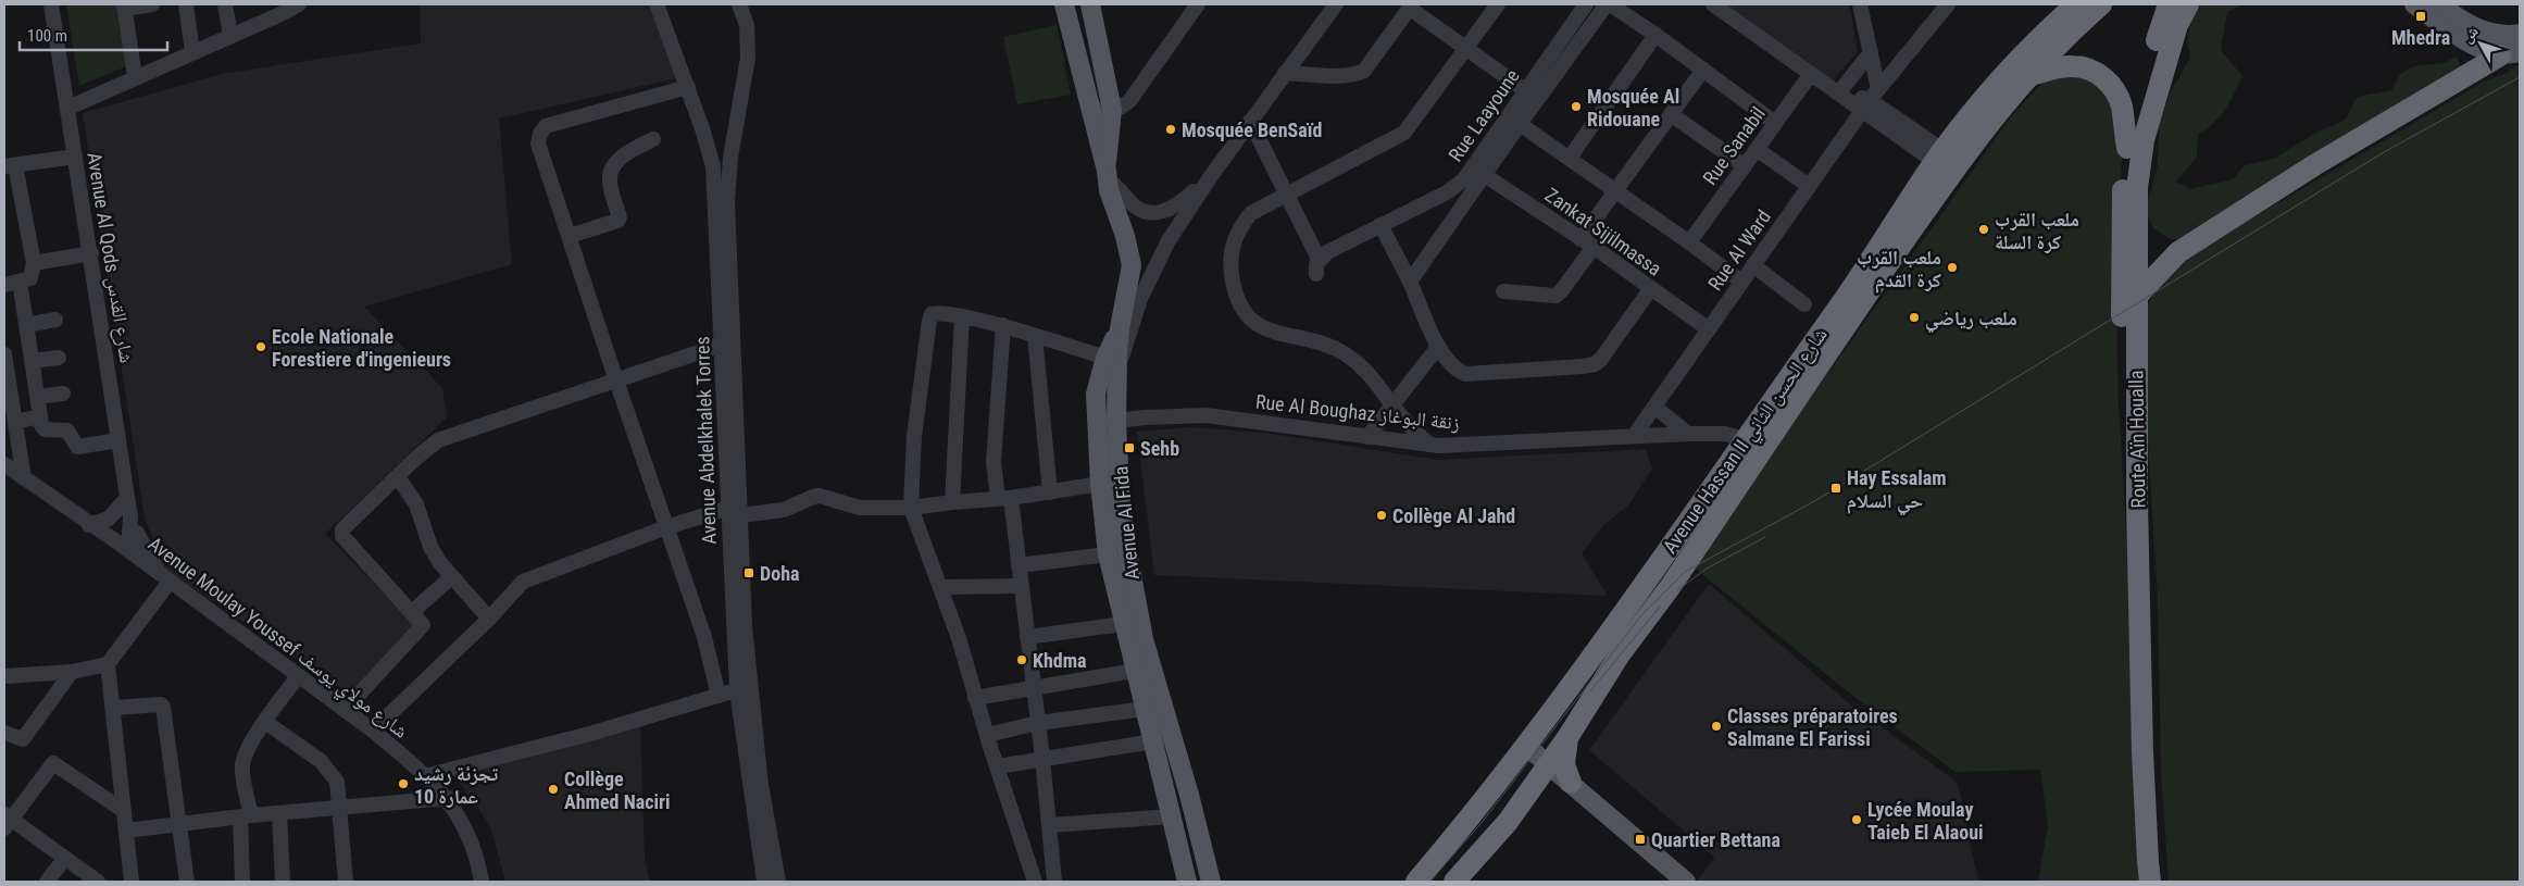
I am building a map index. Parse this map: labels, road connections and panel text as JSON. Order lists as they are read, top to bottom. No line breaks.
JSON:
{"streets":{"highway":["Route Aïn Houalla","Avenue Hassan II شارع الحسن الثاني"],"main road":["Avenue Al Fida"],"street":["Rue Laayoune","Rue Sanabil","Zankat Sijilmassa","Rue Al Ward","Avenue Al Qods شارع القدس","Rue Al Boughaz زنقة البوغاز","Avenue Abdelkhalek Torres","Avenue Moulay Youssef شارع مولاي يوسف"]},"crossings":[["Rue Laayoune","Zankat Sijilmassa"],["Zankat Sijilmassa","Rue Al Ward"],["Rue Al Ward","Rue Al Boughaz زنقة البوغاز"],["Avenue Al Qods شارع القدس","Avenue Moulay Youssef شارع مولاي يوسف"],["Rue Al Boughaz زنقة البوغاز","Avenue Hassan II شارع الحسن الثاني"],["Rue Al Boughaz زنقة البوغاز","Avenue Al Fida"]],"places":{"transit":["Mhedra","Sehb","Hay Essalam حي السلام","Doha","Quartier Bettana"],"other":["Mosquée Al Ridouane","Mosquée BenSaïd","ملعب القرب كرة السلة","ملعب القرب كرة القدم","ملعب رياضي","Ecole Nationale Forestiere d'ingenieurs","Collège Al Jahd","Khdma","Classes préparatoires Salmane El Farissi","تجزئة رشيد عمارة 10","Collège Ahmed Naciri","Lycée Moulay Taieb El Alaoui"]},"scale_bar":"100 m","north":"top left"}
